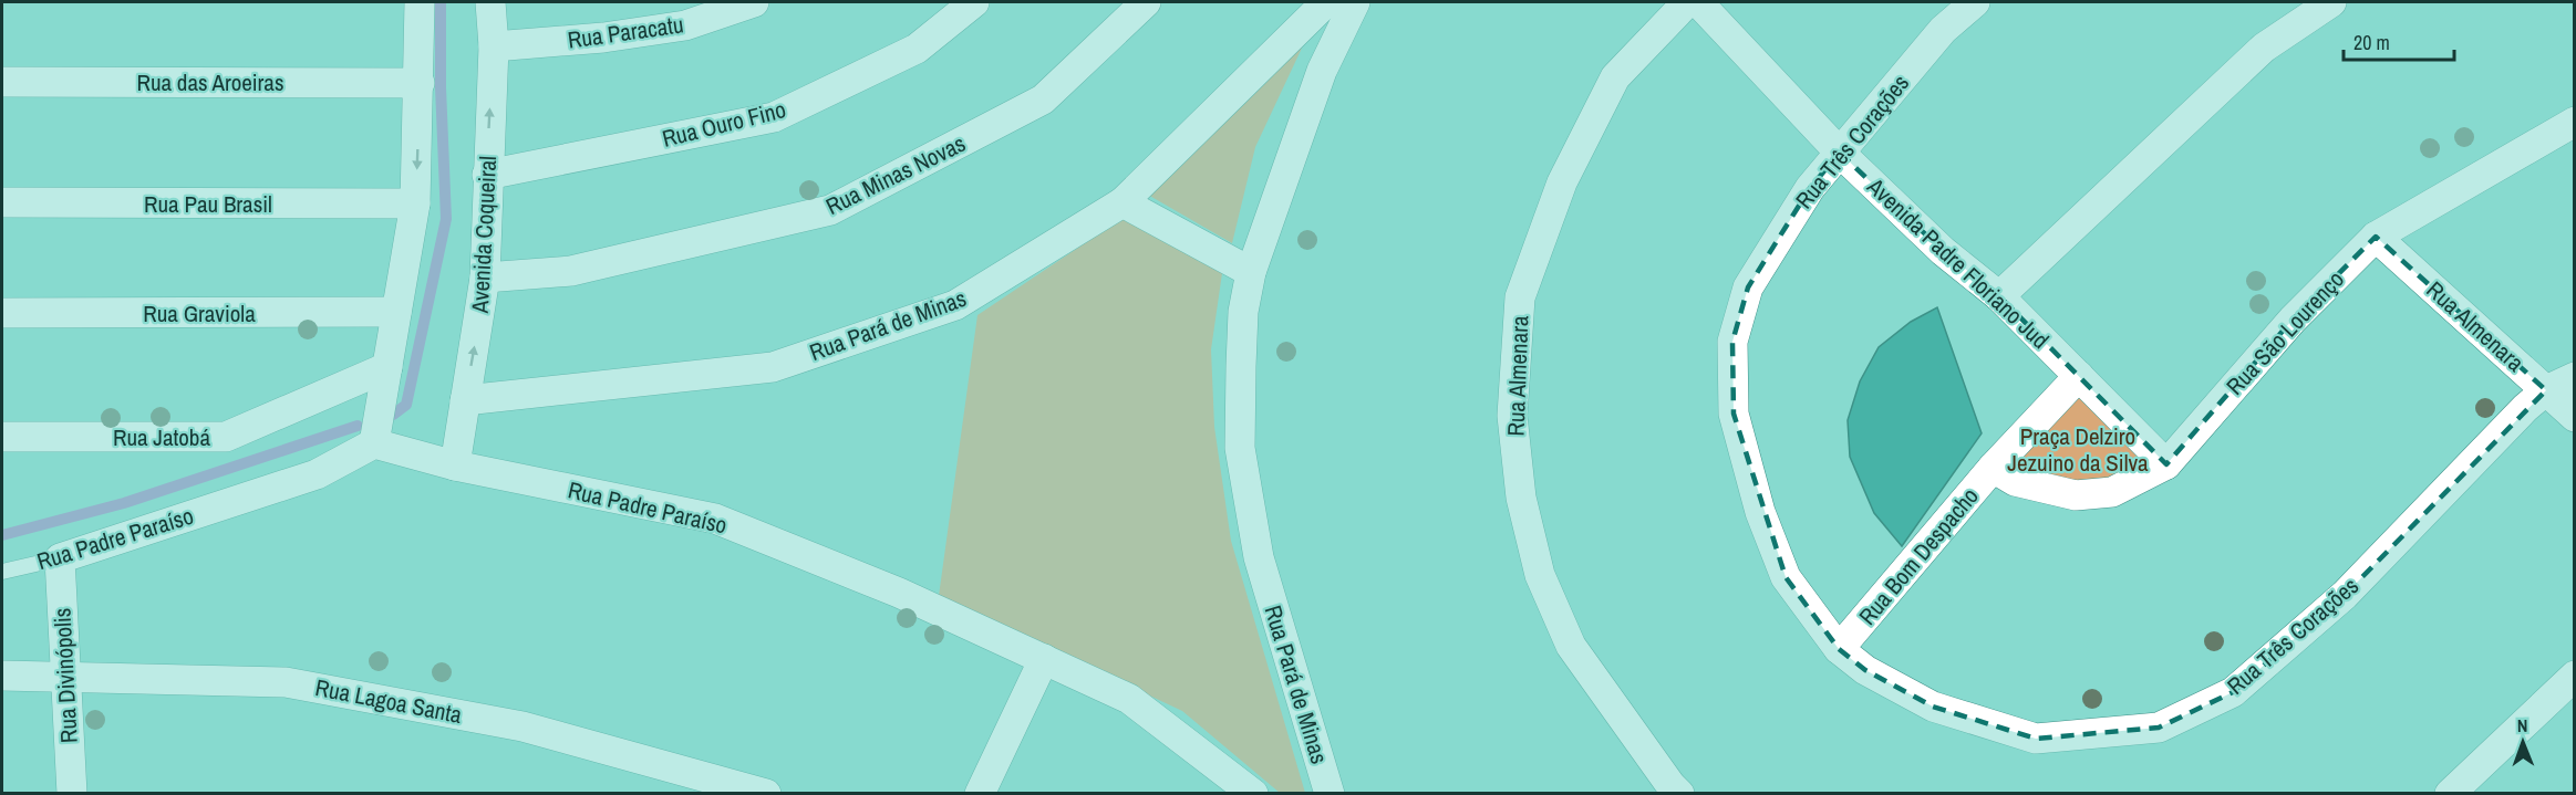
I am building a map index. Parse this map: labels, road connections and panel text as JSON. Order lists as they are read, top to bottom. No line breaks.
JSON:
{"streets":{"street":["Rua Paracatu","Rua das Aroeiras","Rua Ouro Fino","Rua Três Corações","Rua Minas Novas","Rua Pau Brasil","Avenida Coqueiral","Avenida Padre Floriano Jud","Rua Graviola","Rua Pará de Minas","Rua Almenara","Rua São Lourenço","Rua Jatobá","Rua Padre Paraíso","Rua Bom Despacho","Rua Divinópolis","Rua Lagoa Santa"]},"crossings":[["Rua Paracatu","Avenida Coqueiral"],["Rua Ouro Fino","Avenida Coqueiral"],["Rua Três Corações","Avenida Padre Floriano Jud"],["Rua Três Corações","Rua Almenara"],["Rua Três Corações","Rua Bom Despacho"],["Rua Minas Novas","Avenida Coqueiral"],["Avenida Coqueiral","Rua Pará de Minas"],["Avenida Coqueiral","Rua Padre Paraíso"],["Avenida Padre Floriano Jud","Rua São Lourenço"],["Avenida Padre Floriano Jud","Rua Bom Despacho"],["Rua Almenara","Rua São Lourenço"],["Rua São Lourenço","Rua Bom Despacho"],["Rua Padre Paraíso","Rua Divinópolis"],["Rua Divinópolis","Rua Lagoa Santa"]],"parks":["Praça Delziro Jezuino da Silva"],"scale_bar":"20 m","north":"top"}
